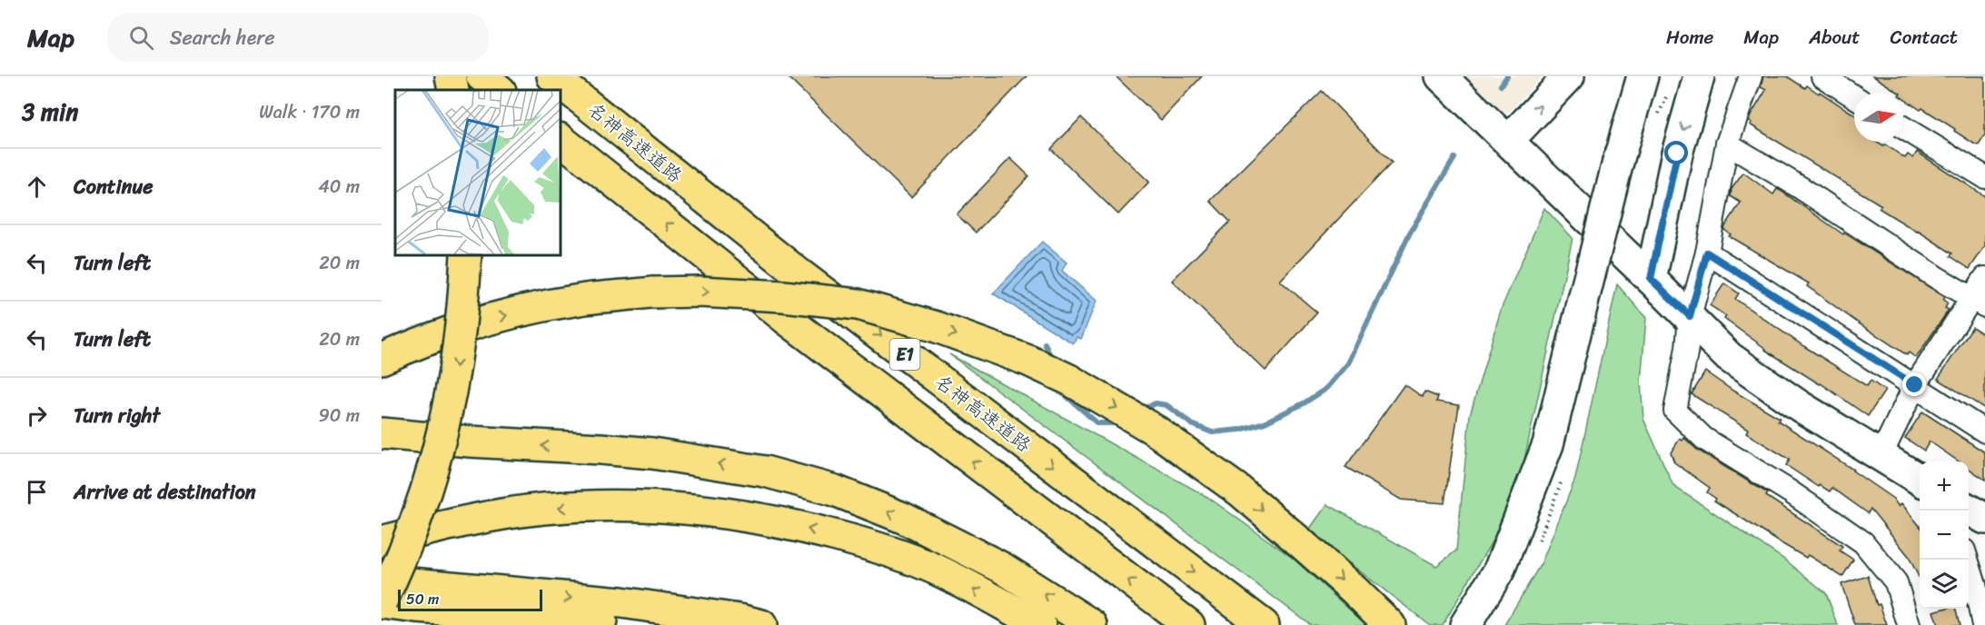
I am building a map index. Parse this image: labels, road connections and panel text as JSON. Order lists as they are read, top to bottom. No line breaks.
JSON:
{"streets":{"main road":["名神高速道路","E1"]},"scale_bar":"50 m","north":"right","page":{"header":"Map","search":"Search here","nav":["Home","Map","About","Contact"],"heading":["3 min","Walk · 170 m"],"list":[["Continue","40 m"],["Turn left","20 m"],["Turn left","20 m"],["Turn right","90 m"],"Arrive at destination"],"map_buttons":["+","−"],"scale":"50 m"}}
